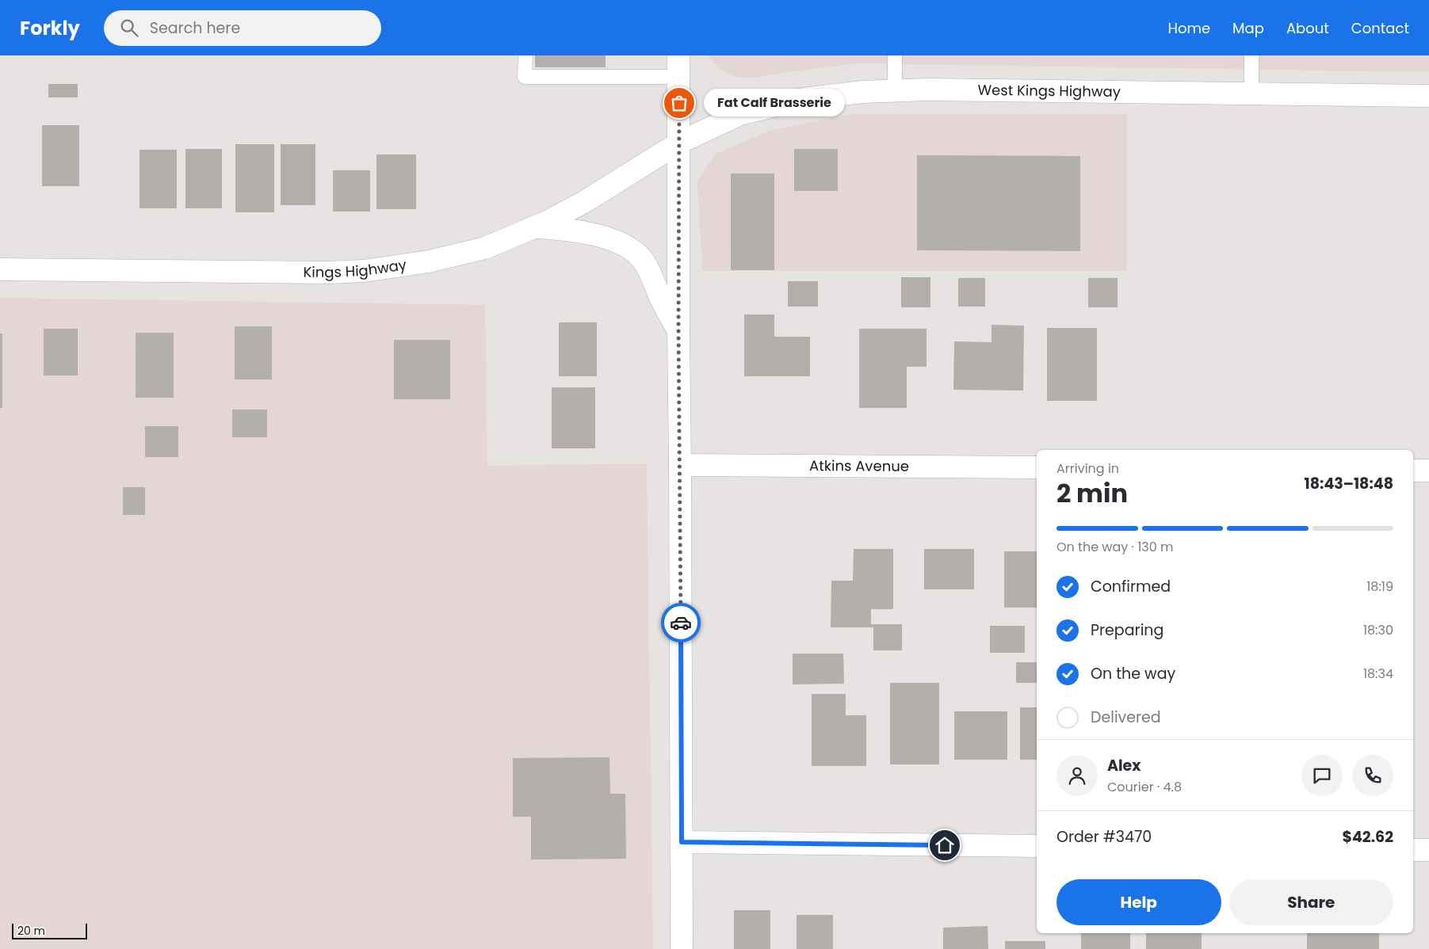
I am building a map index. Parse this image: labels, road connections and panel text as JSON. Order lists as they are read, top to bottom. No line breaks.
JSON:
{"streets":{"street":["West Kings Highway","Kings Highway","Atkins Avenue"]},"crossings":[["West Kings Highway","Kings Highway"]],"places":["Fat Calf Brasserie"],"scale_bar":"20 m","page":{"header":"Forkly","search":"Search here","nav":["Home","Map","About","Contact"],"bubble":"Fat Calf Brasserie","heading":["2 min","Arriving in","18:43–18:48"],"panel":["Alex","Courier · 4.8","Order #3470","$42.62"],"bar":"On the way · 130 m","list":[["Confirmed","18:19"],["Preparing","18:30"],["On the way","18:34"],"Delivered"],"buttons":["Help","Share"],"scale":"20 m"}}
